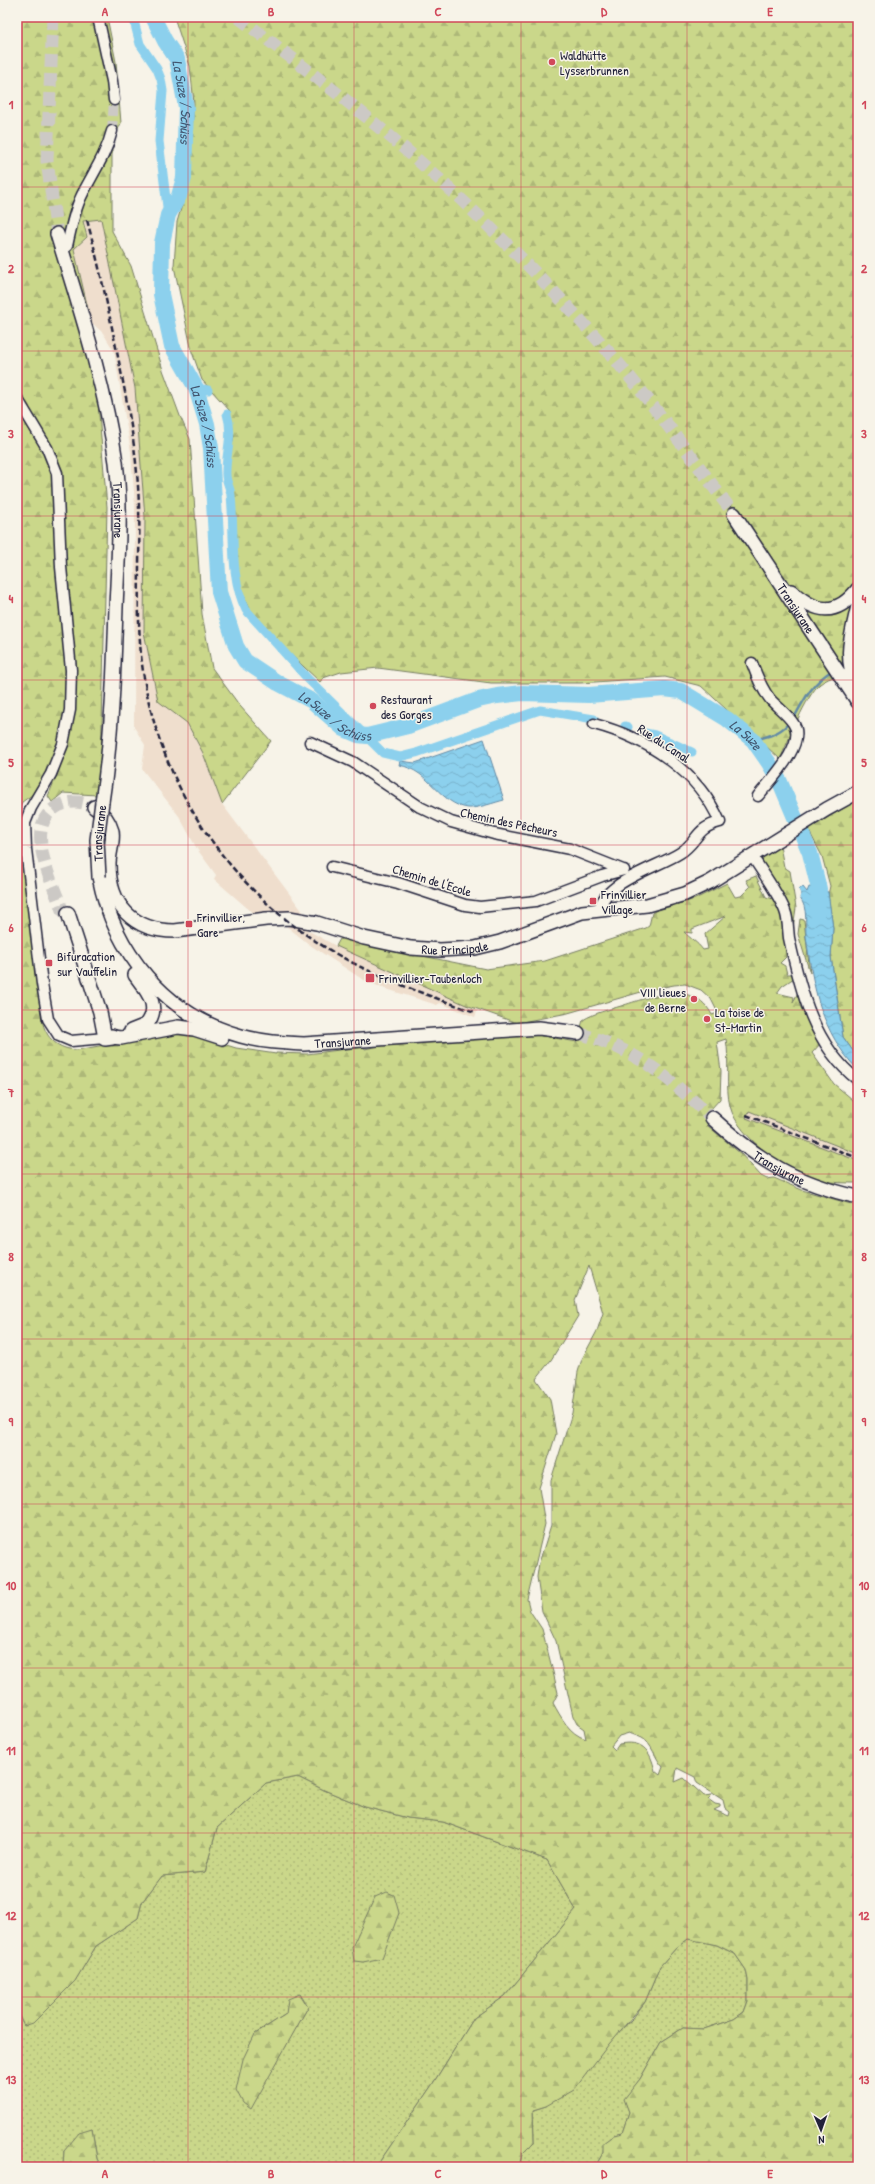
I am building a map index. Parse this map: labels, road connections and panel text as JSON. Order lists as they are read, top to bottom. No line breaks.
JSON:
{"streets":{"main road":["Transjurane","Rue Principale"],"street":["Rue du Canal","Chemin des Pêcheurs","Chemin de l'Ecole"]},"crossings":[["Transjurane","Rue Principale"],["Rue du Canal","Chemin de l'Ecole"],["Chemin des Pêcheurs","Chemin de l'Ecole"]],"water":["La Suze / Schüss","La Suze"],"places":{"other":["Waldhütte Lysserbrunnen","Restaurant des Gorges","VIII lieues de Berne","La toise de St-Martin"],"transit":["Frinvillier Village","Frinvillier, Gare","Bifuracation sur Vauffelin","Frinvillier-Taubenloch"]},"north":"bottom","grid":{"columns":["A","B","C","D","E"],"rows":["1","2","3","4","5","6","7","8","9","10","11","12","13"]}}
